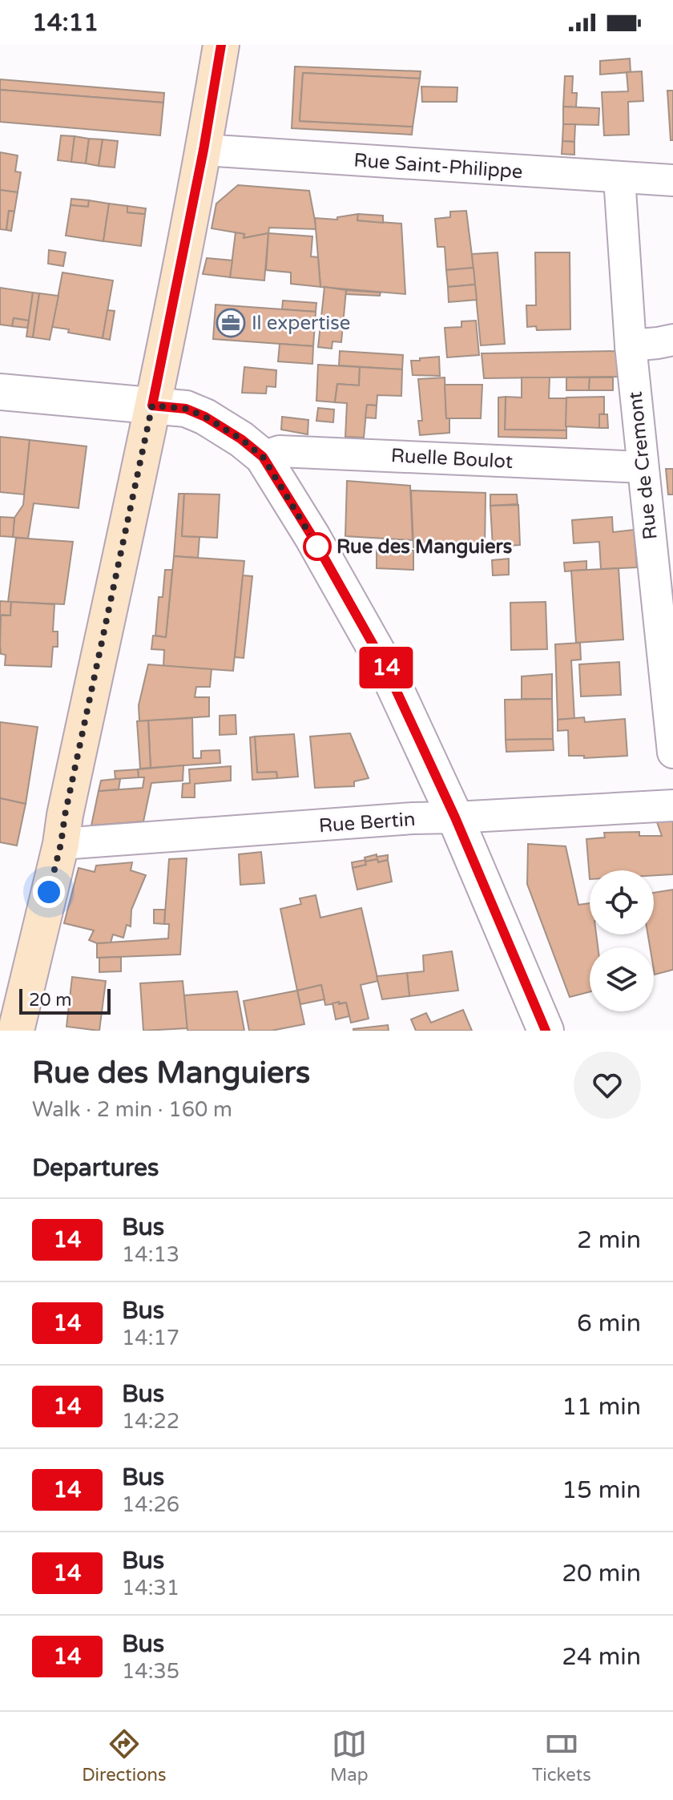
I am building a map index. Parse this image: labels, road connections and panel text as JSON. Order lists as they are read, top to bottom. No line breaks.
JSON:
{"streets":{"street":["Rue Saint-Philippe","Ruelle Boulot","Rue de Cremont","Rue Bertin"]},"crossings":[["Rue Saint-Philippe","Rue de Cremont"],["Ruelle Boulot","Rue de Cremont"]],"places":{"office":["Il expertise"],"other":["Rue des Manguiers"]},"lines":["bus line 14"],"scale_bar":"20 m","page":{"status":"14:11","on_map":"14","scale":"20 m","heading":[["Rue des Manguiers","Walk · 2 min · 160 m"],"Departures"],"list":[{"mark":"14","name":"Bus","note":"14:13","value":"2 min"},{"mark":"14","name":"Bus","note":"14:17","value":"6 min"},{"mark":"14","name":"Bus","note":"14:22","value":"11 min"},{"mark":"14","name":"Bus","note":"14:26","value":"15 min"},{"mark":"14","name":"Bus","note":"14:31","value":"20 min"},{"mark":"14","name":"Bus","note":"14:35","value":"24 min"}],"tabs":["Directions","Map","Tickets"]}}
